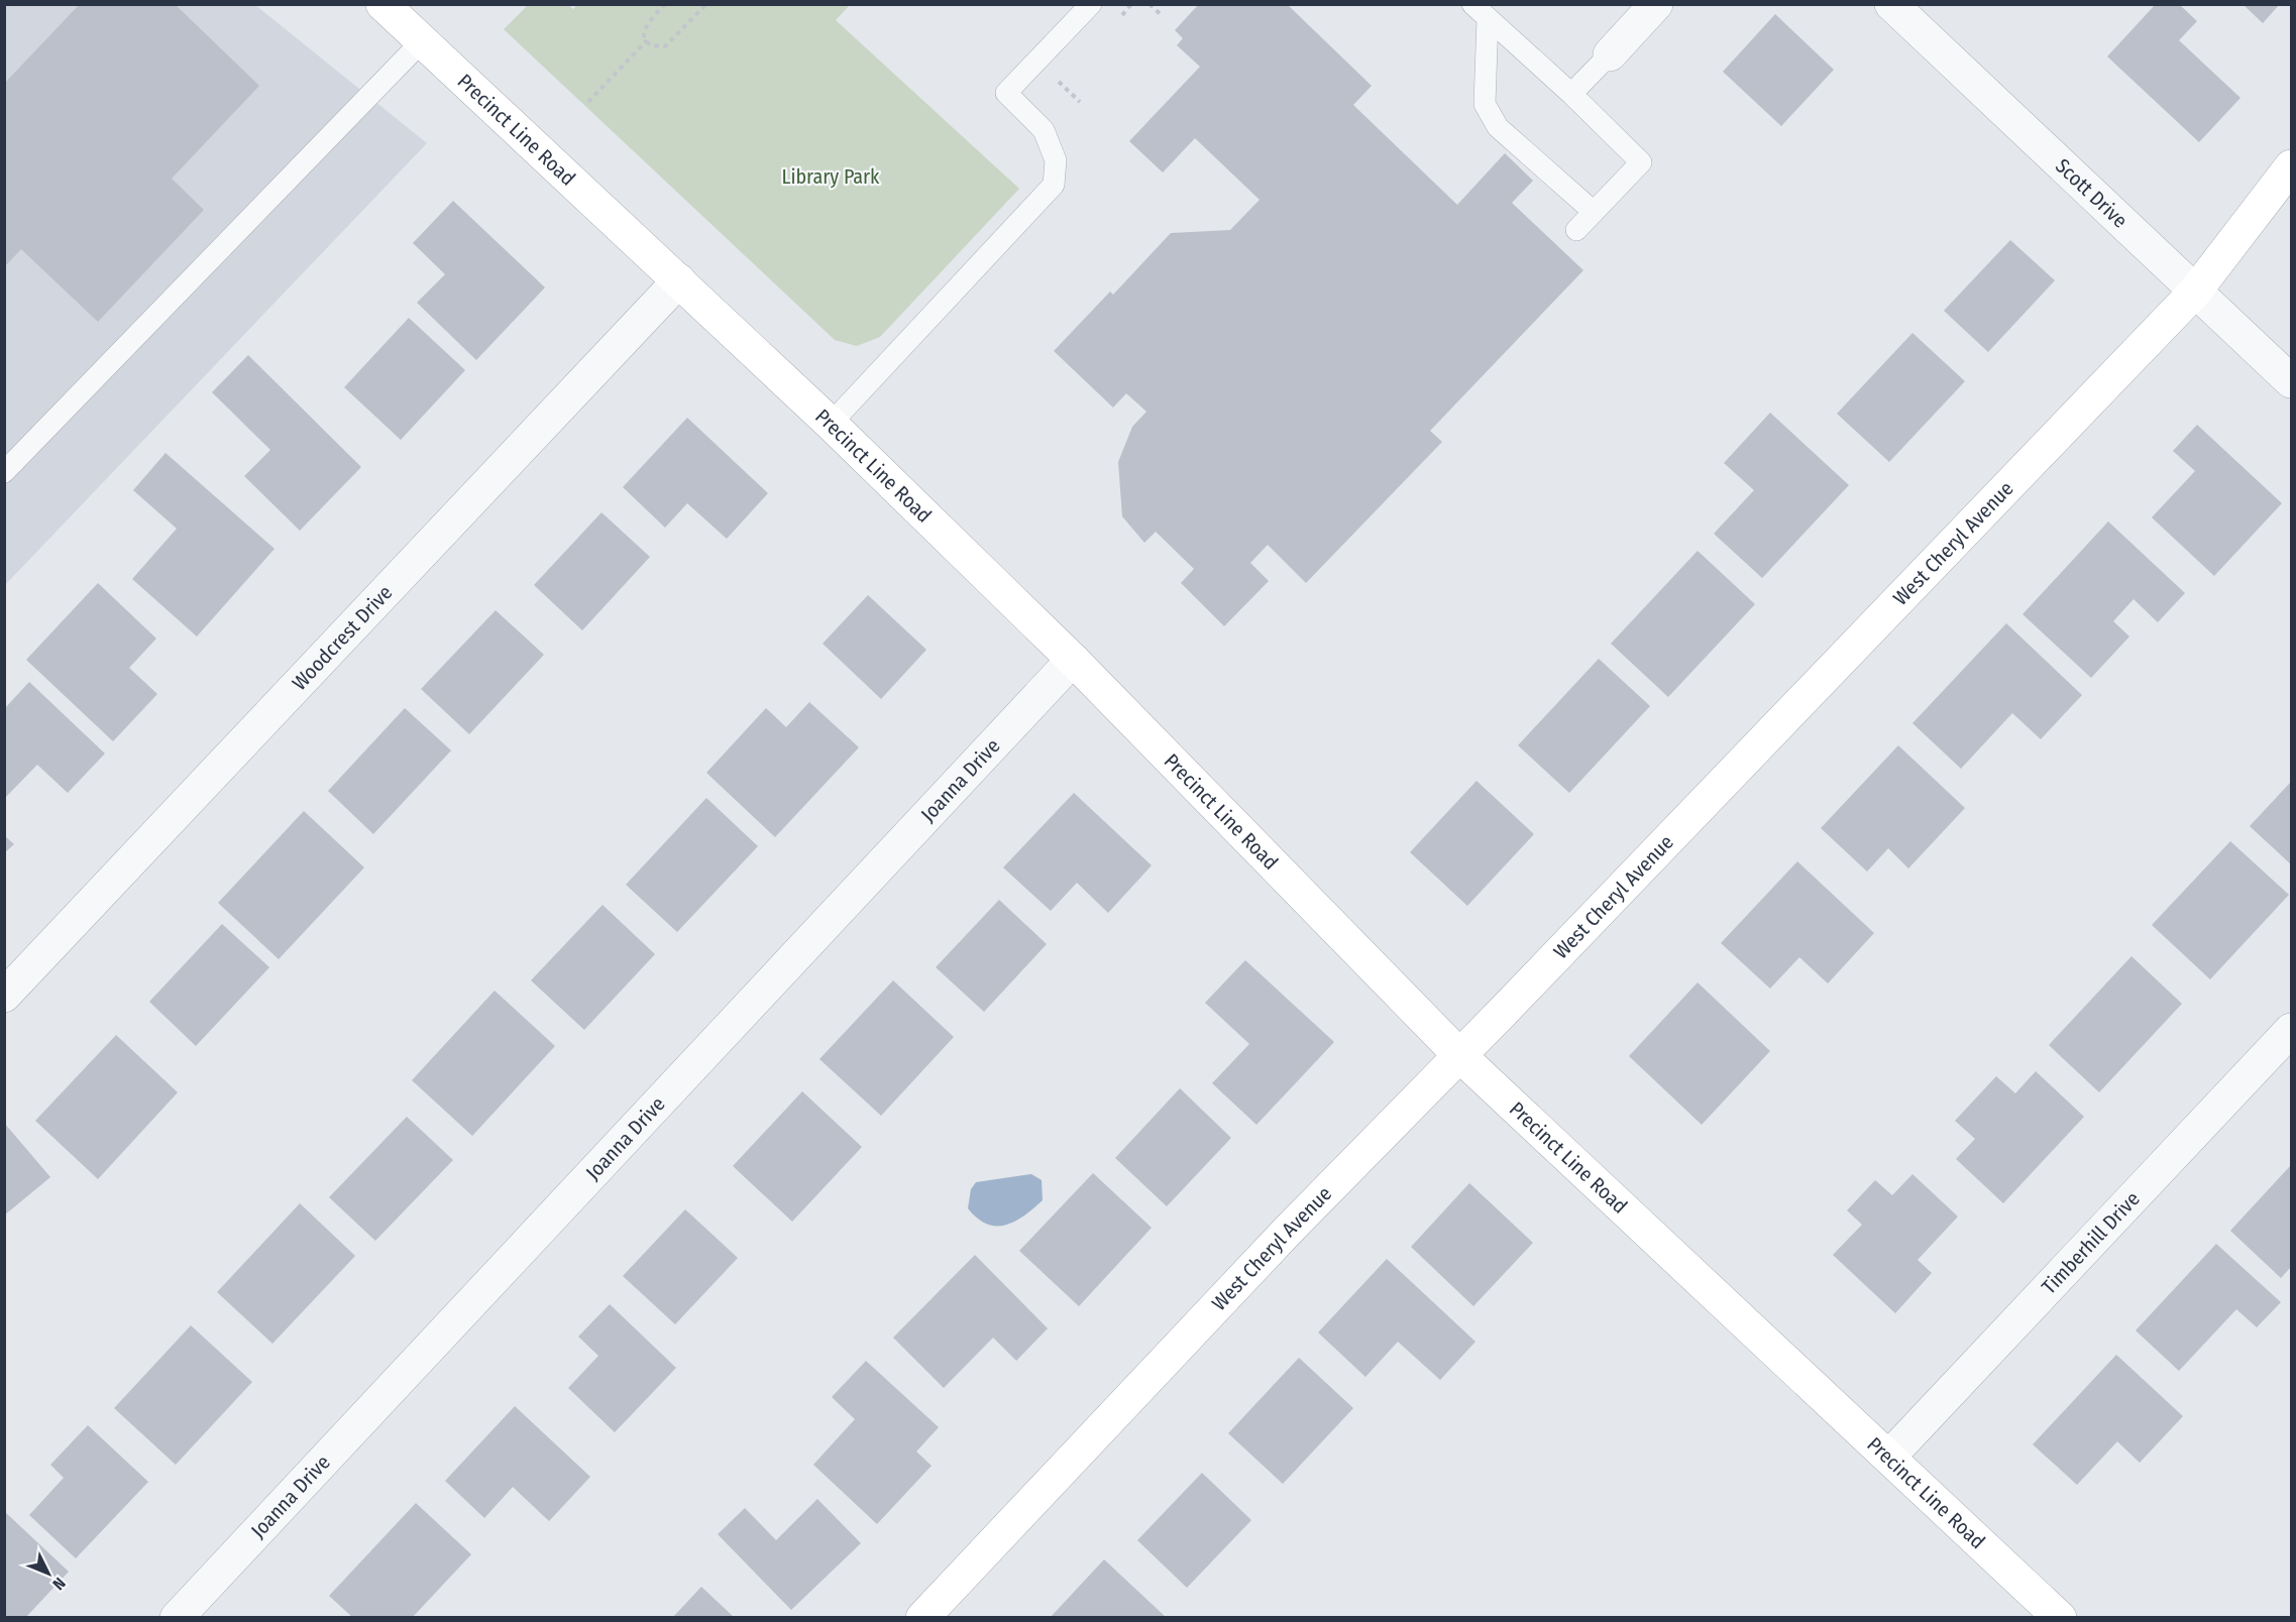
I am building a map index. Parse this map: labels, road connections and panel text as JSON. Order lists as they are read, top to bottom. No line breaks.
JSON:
{"streets":{"main road":["Precinct Line Road","West Cheryl Avenue"],"street":["Scott Drive","Woodcrest Drive","Joanna Drive","Timberhill Drive"]},"crossings":[["Precinct Line Road","West Cheryl Avenue"],["Precinct Line Road","Woodcrest Drive"],["Precinct Line Road","Joanna Drive"],["Precinct Line Road","Timberhill Drive"],["Scott Drive","West Cheryl Avenue"]],"parks":["Library Park"],"north":"bottom right"}
